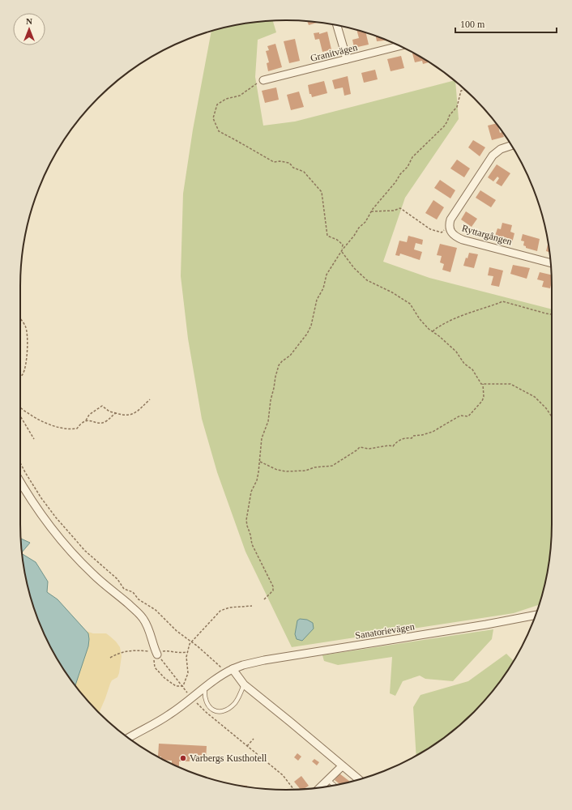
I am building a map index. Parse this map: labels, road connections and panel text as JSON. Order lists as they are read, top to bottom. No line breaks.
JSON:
{"streets":{"street":["Granitvägen","Ryttargången","Sanatorievägen"]},"places":["Varbergs Kusthotell"],"scale_bar":"100 m","north":"top"}
